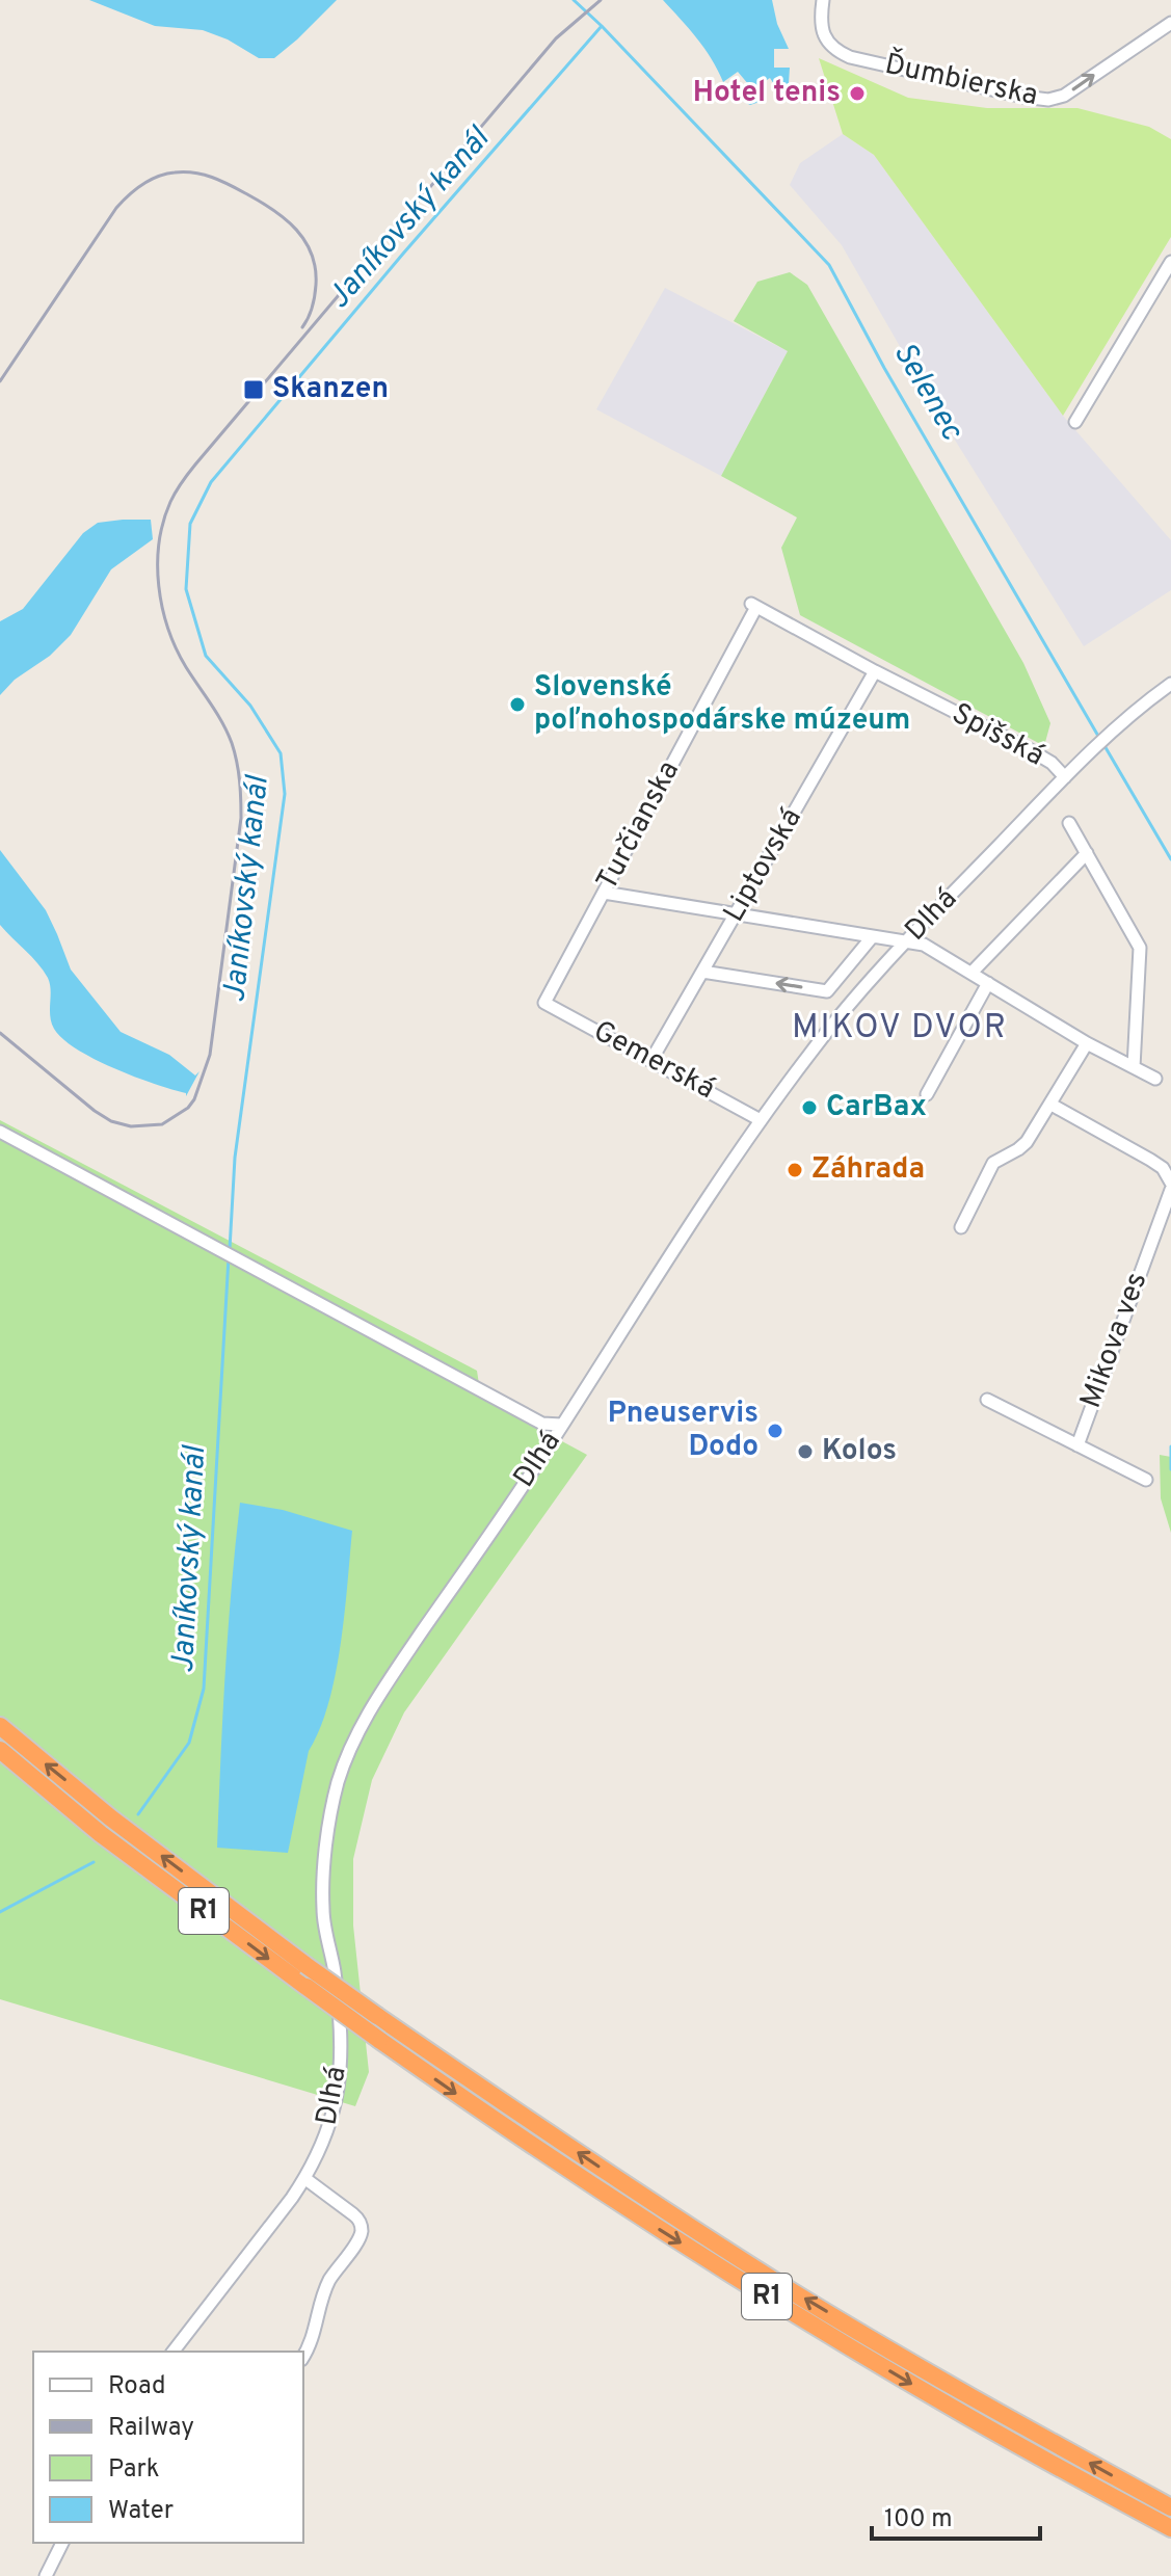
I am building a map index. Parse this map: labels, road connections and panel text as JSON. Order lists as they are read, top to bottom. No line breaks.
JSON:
{"streets":{"highway":["R1"],"street":["Ďumbierska","Spišská","Turčianska","Liptovská","Dlhá","Gemerská","Mikova ves"]},"crossings":[["Spišská","Turčianska"],["Spišská","Liptovská"],["Spišská","Dlhá"],["Turčianska","Gemerská"],["Liptovská","Gemerská"],["Dlhá","Gemerská"]],"one_way":["Ďumbierska"],"districts":["MIKOV DVOR"],"water":["Janíkovský kanál","Selenec"],"places":{"other":["Hotel tenis","Slovenské poľnohospodárske múzeum","CarBax","Záhrada","Pneuservis Dodo","Kolos"],"transit":["Skanzen"]},"legend":["Road","Railway","Park","Water"],"scale_bar":"100 m"}
